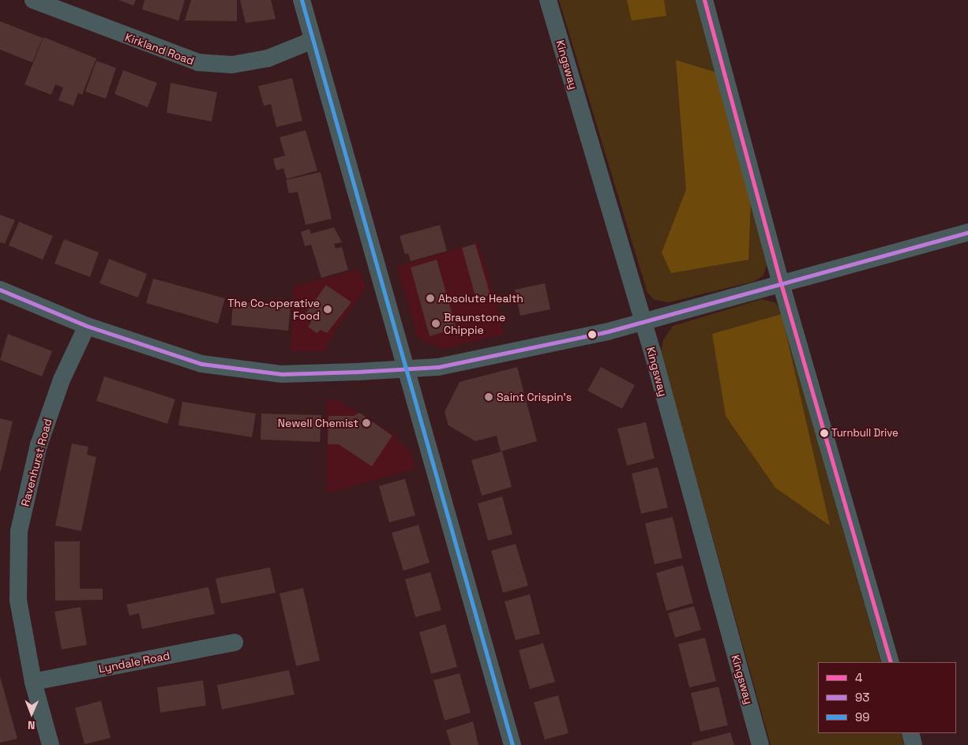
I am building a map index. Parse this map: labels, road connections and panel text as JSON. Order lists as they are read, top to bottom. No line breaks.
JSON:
{"streets":{"street":["Kirkland Road","Kingsway","Ravenhurst Road","Lyndale Road"]},"crossings":[["Ravenhurst Road","Lyndale Road"]],"places":["Absolute Health","The Co-operative Food","Braunstone Chippie","Saint Crispin's","Newell Chemist","Turnbull Drive"],"lines":["transit line 4","transit line 99","transit line 93"],"legend":["4","93","99"],"north":"bottom"}
